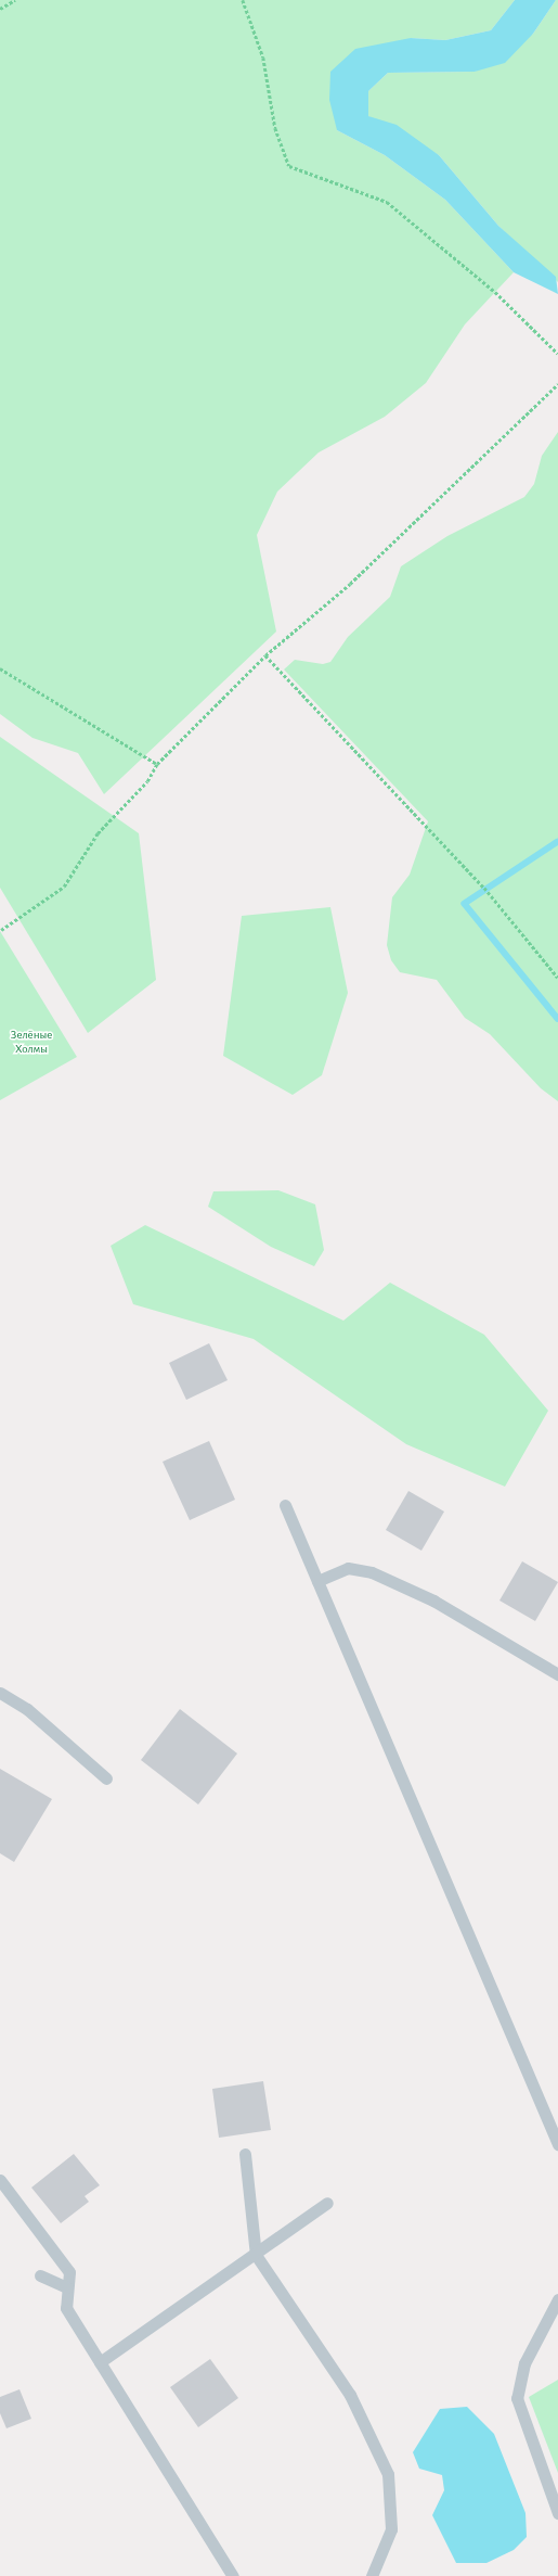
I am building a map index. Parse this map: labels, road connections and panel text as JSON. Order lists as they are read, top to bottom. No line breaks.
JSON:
{"parks":["Зелёные Холмы"]}
